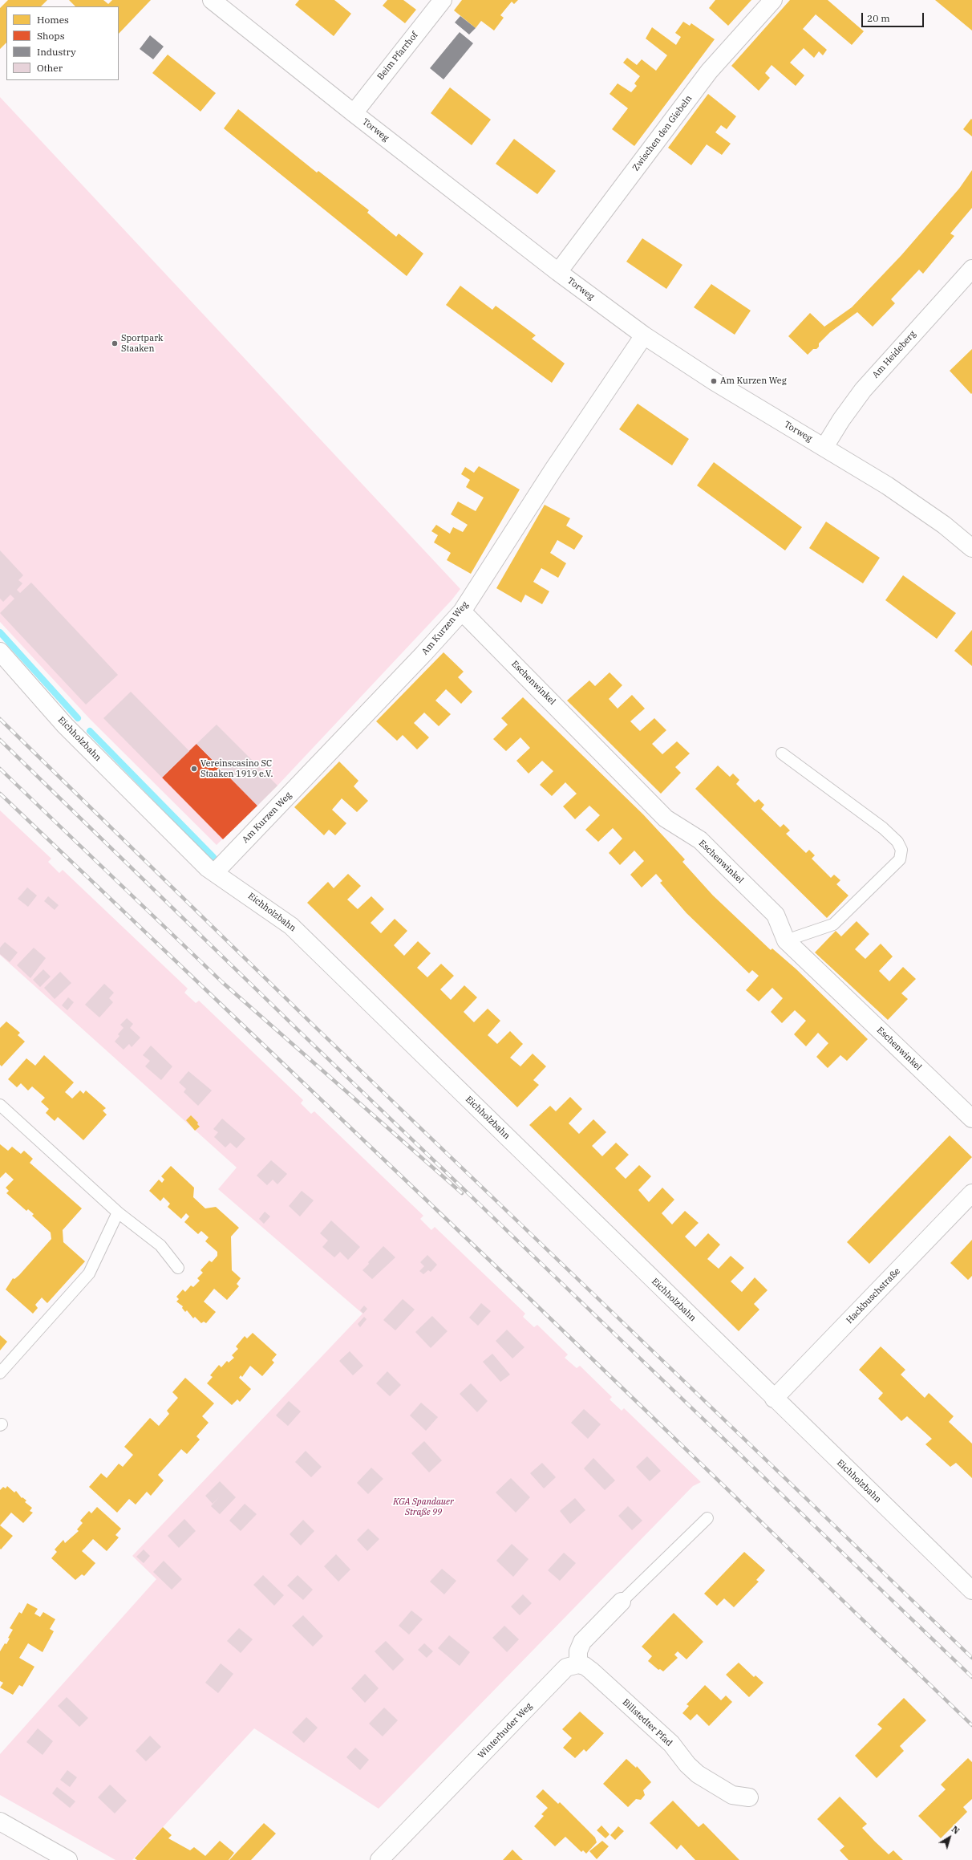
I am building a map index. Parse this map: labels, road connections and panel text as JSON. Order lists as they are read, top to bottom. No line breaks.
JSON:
{"streets":{"street":["Beim Pfarrhof","Torweg","Zwischen den Giebeln","Am Heideberg","Am Kurzen Weg","Eschenwinkel","Eichholzbahn","Hackbuschstraße","Billstedter Pfad","Winterhuder Weg"]},"crossings":[["Beim Pfarrhof","Torweg"],["Torweg","Zwischen den Giebeln"],["Torweg","Am Heideberg"],["Torweg","Am Kurzen Weg"],["Am Kurzen Weg","Eschenwinkel"],["Am Kurzen Weg","Eichholzbahn"],["Eichholzbahn","Hackbuschstraße"],["Billstedter Pfad","Winterhuder Weg"]],"parks":["KGA Spandauer Straße 99"],"places":["Sportpark Staaken","Am Kurzen Weg","Vereinscasino SC Staaken 1919 e.V."],"legend":["Homes","Shops","Industry","Other"],"scale_bar":"20 m","north":"top right"}
